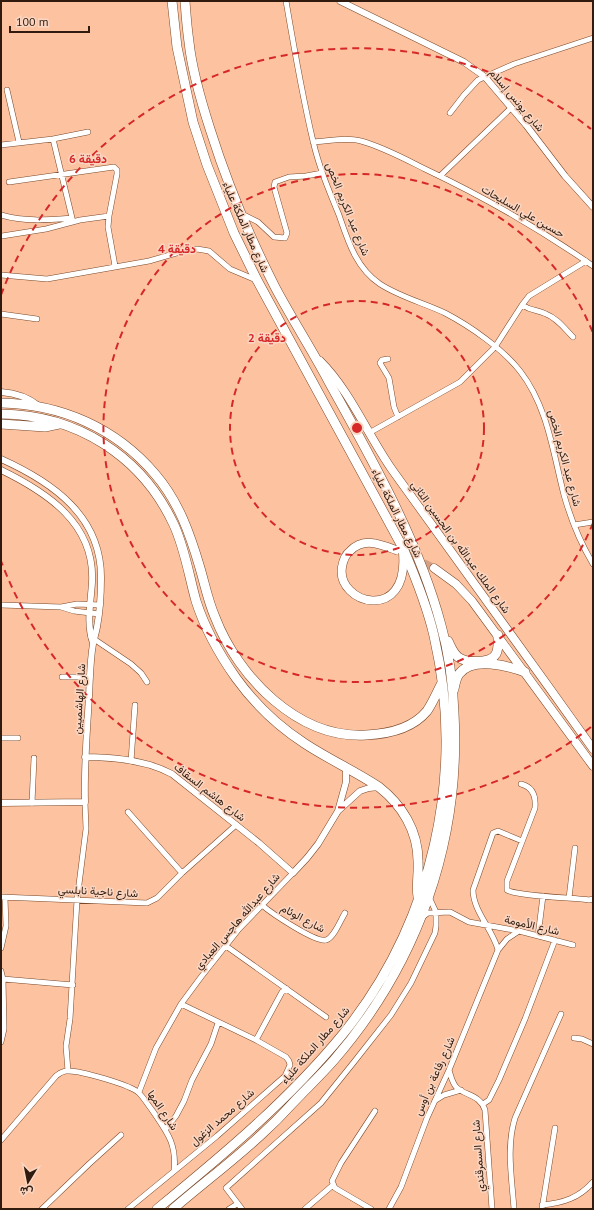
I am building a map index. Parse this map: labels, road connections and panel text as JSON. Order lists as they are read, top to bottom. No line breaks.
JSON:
{"streets":{"highway":["شارع مطار الملكة علياء","شارع الملك عبدالله بن الحسين الثاني"],"street":["شارع يونس إسلام","شارع عبد الكريم الخص","حسين علي السليحات","شارع الهاشميين","شارع هاشم السقاف","شارع ناجية نابلسي","شارع الوئام","شارع عبدالله هاجس العبادي","شارع الأمومة","شارع رفاعة بن أوس","شارع المها","شارع محمد الزغول","شارع السمرقندي"]},"crossings":[["شارع عبد الكريم الخص","حسين علي السليحات"],["شارع مطار الملكة علياء","شارع الملك عبدالله بن الحسين الثاني"],["شارع الهاشميين","شارع هاشم السقاف"],["شارع هاشم السقاف","شارع ناجية نابلسي"],["شارع هاشم السقاف","شارع عبدالله هاجس العبادي"],["شارع الوئام","شارع عبدالله هاجس العبادي"],["شارع عبدالله هاجس العبادي","شارع المها"],["شارع عبدالله هاجس العبادي","شارع محمد الزغول"],["شارع الأمومة","شارع رفاعة بن أوس"],["شارع رفاعة بن أوس","شارع السمرقندي"],["شارع المها","شارع محمد الزغول"]],"scale_bar":"100 m","north":"bottom","rings":["6 دقيقة","4 دقيقة","2 دقيقة"]}
